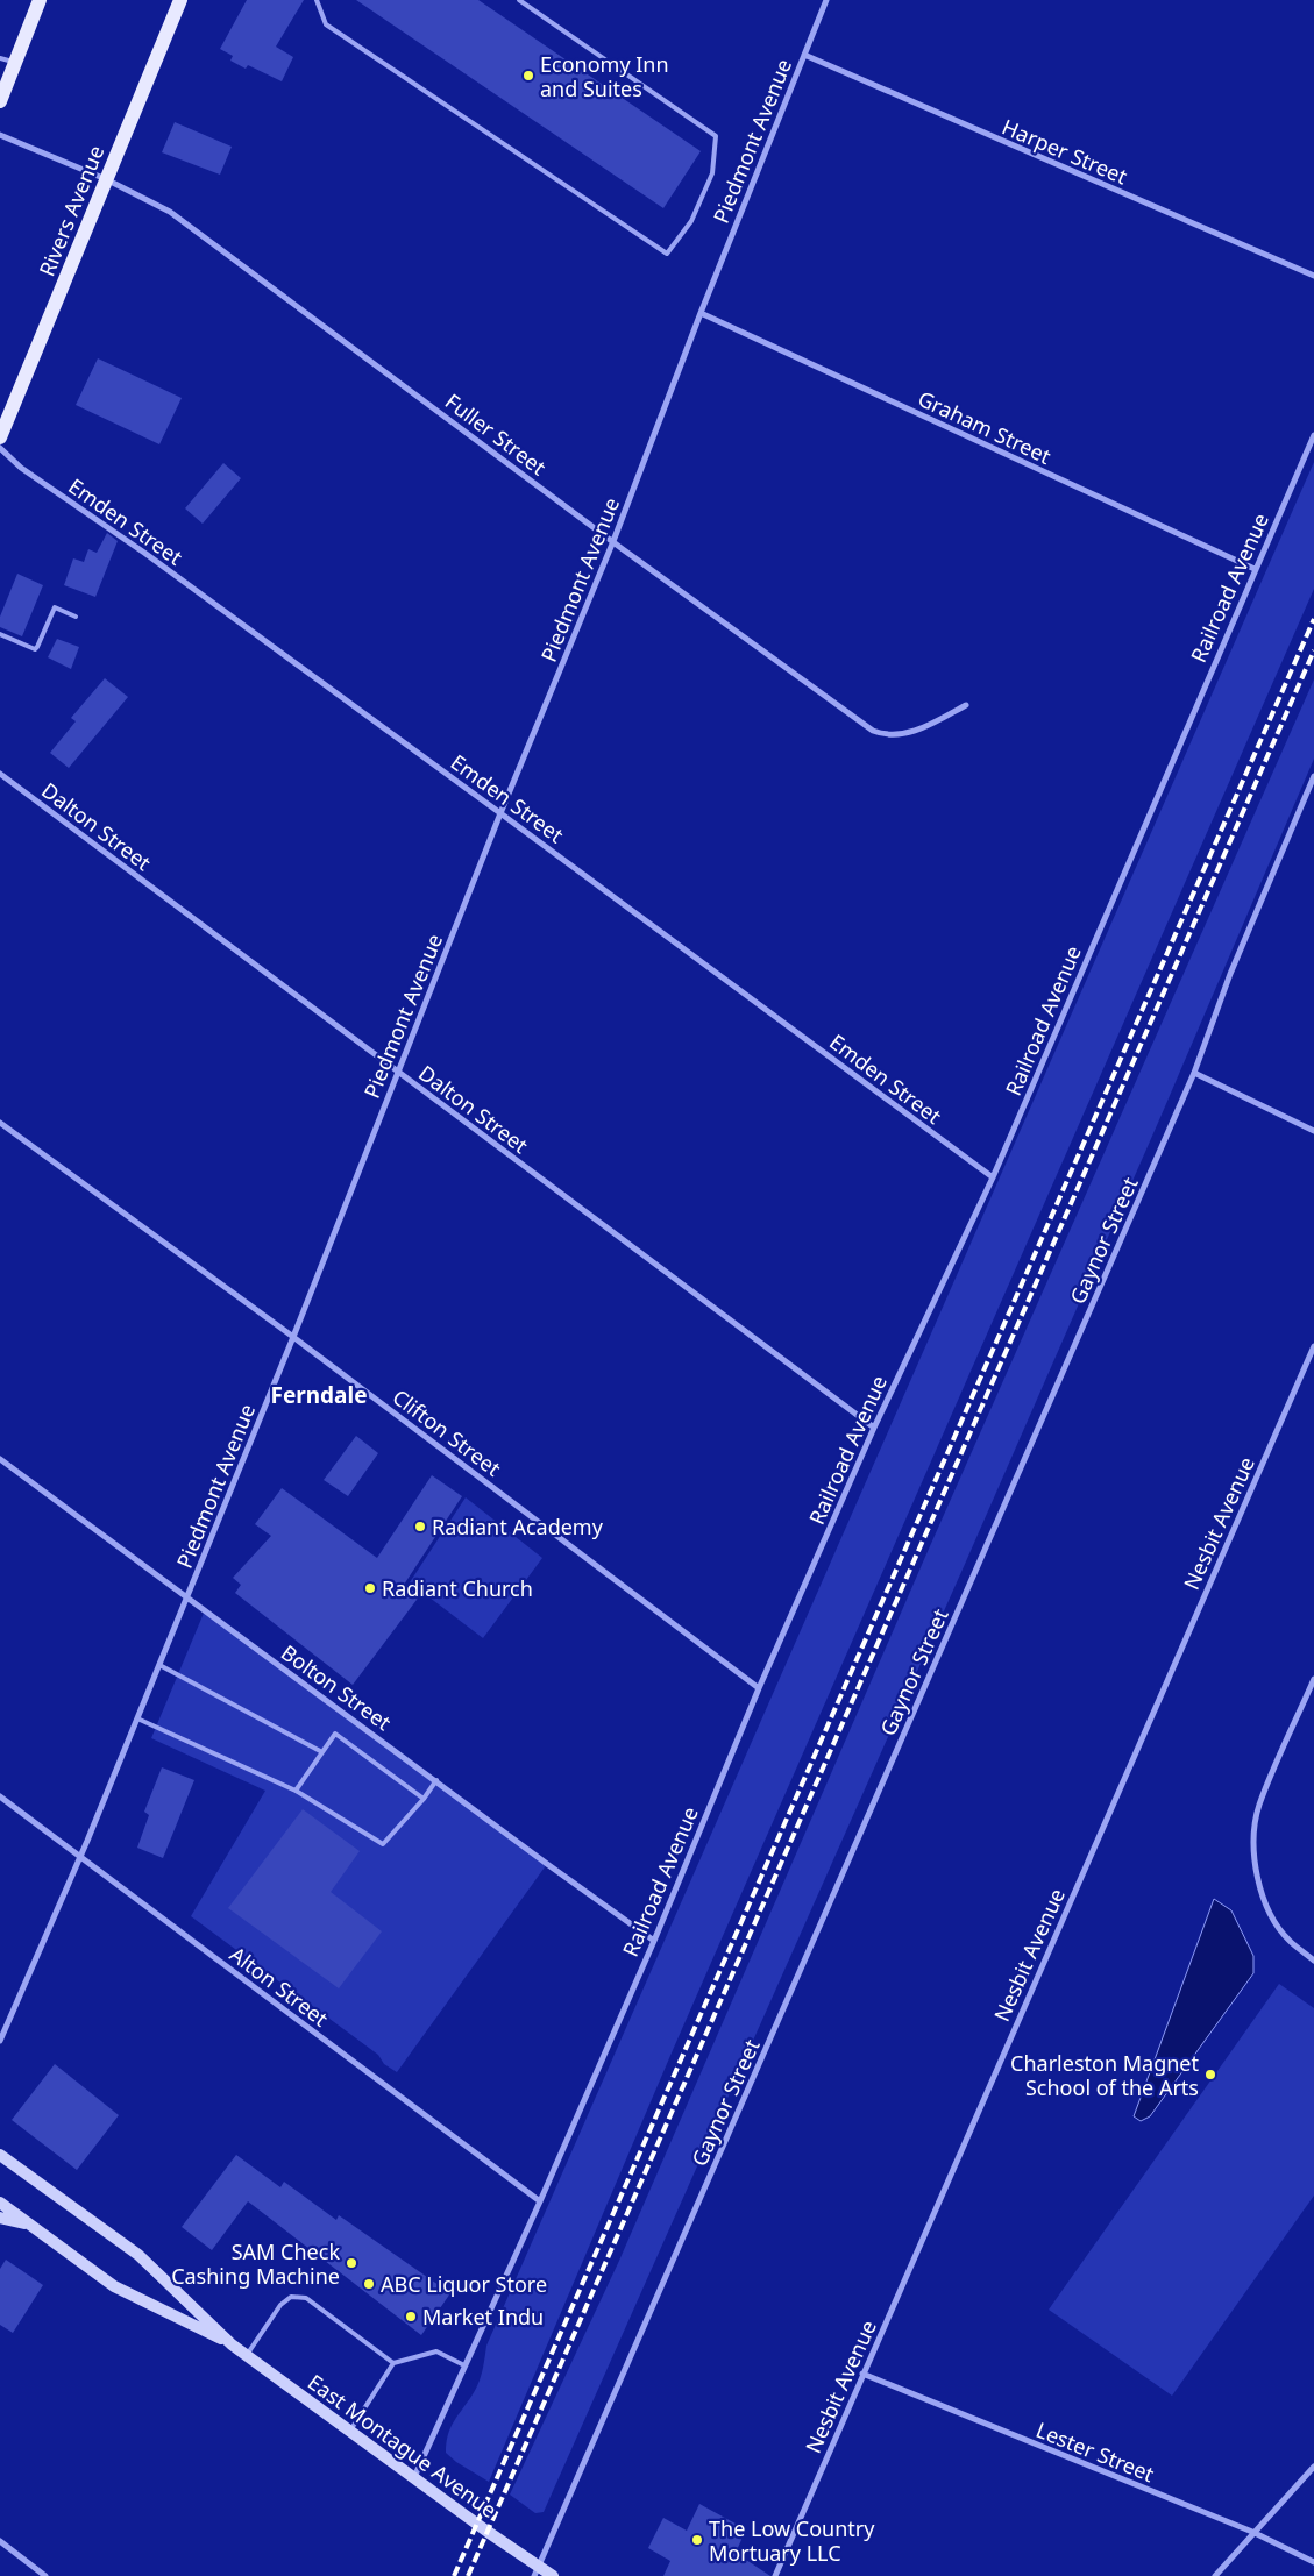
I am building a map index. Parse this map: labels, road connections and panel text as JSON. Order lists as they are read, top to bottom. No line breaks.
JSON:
{"streets":{"main road":["Rivers Avenue","East Montague Avenue"],"street":["Piedmont Avenue","Harper Street","Graham Street","Fuller Street","Emden Street","Railroad Avenue","Dalton Street","Gaynor Street","Clifton Street","Nesbit Avenue","Bolton Street","Alton Street","Lester Street"]},"crossings":[["Piedmont Avenue","Harper Street"],["Piedmont Avenue","Graham Street"],["Piedmont Avenue","Fuller Street"],["Piedmont Avenue","Emden Street"],["Piedmont Avenue","Dalton Street"],["Piedmont Avenue","Clifton Street"],["Piedmont Avenue","Bolton Street"],["Piedmont Avenue","Alton Street"],["Rivers Avenue","Fuller Street"],["Graham Street","Railroad Avenue"],["Emden Street","Railroad Avenue"],["Railroad Avenue","Dalton Street"],["Railroad Avenue","Clifton Street"],["Railroad Avenue","Bolton Street"],["Railroad Avenue","Alton Street"],["Railroad Avenue","East Montague Avenue"],["Gaynor Street","East Montague Avenue"],["Nesbit Avenue","Lester Street"]],"districts":["Ferndale"],"places":["Economy Inn and Suites","Radiant Academy","Radiant Church","Charleston Magnet School of the Arts","SAM Check Cashing Machine","ABC Liquor Store","Market Indu","The Low Country Mortuary LLC"]}
